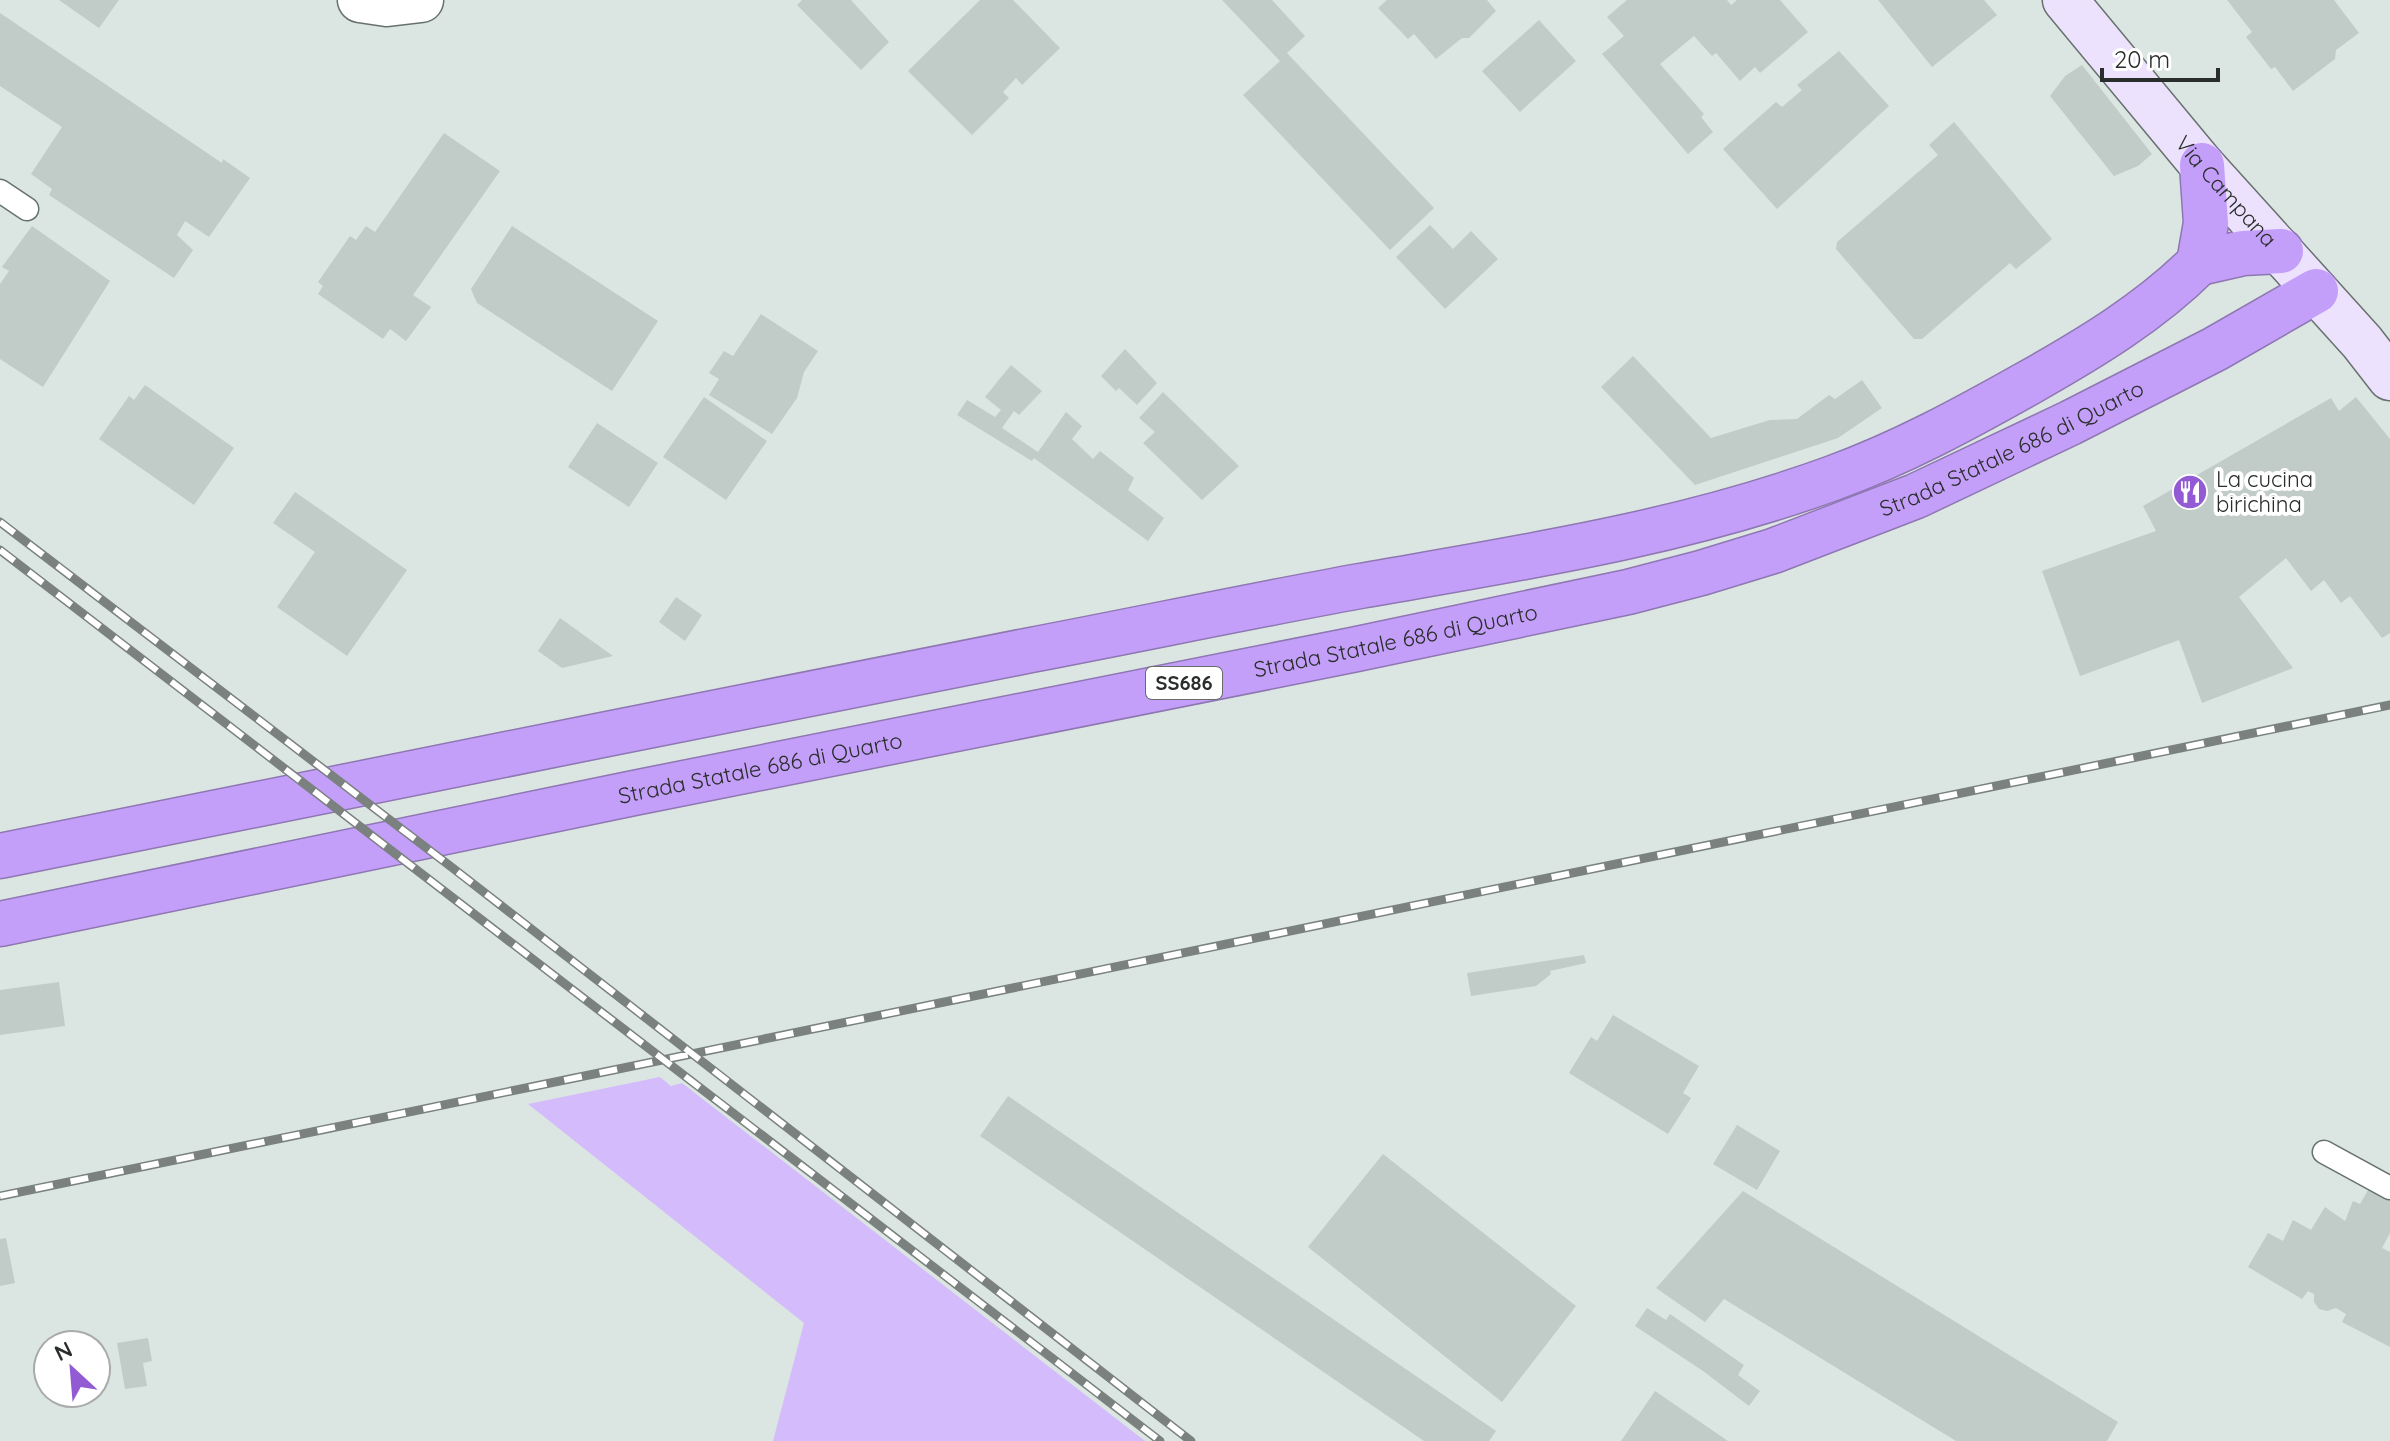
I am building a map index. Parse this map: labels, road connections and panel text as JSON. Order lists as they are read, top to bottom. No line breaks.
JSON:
{"streets":{"highway":["Strada Statale 686 di Quarto","SS686"],"main road":["Via Campana"]},"crossings":[["Via Campana","Strada Statale 686 di Quarto"]],"places":{"restaurant":["La cucina birichina"]},"scale_bar":"20 m","north":"top left"}
